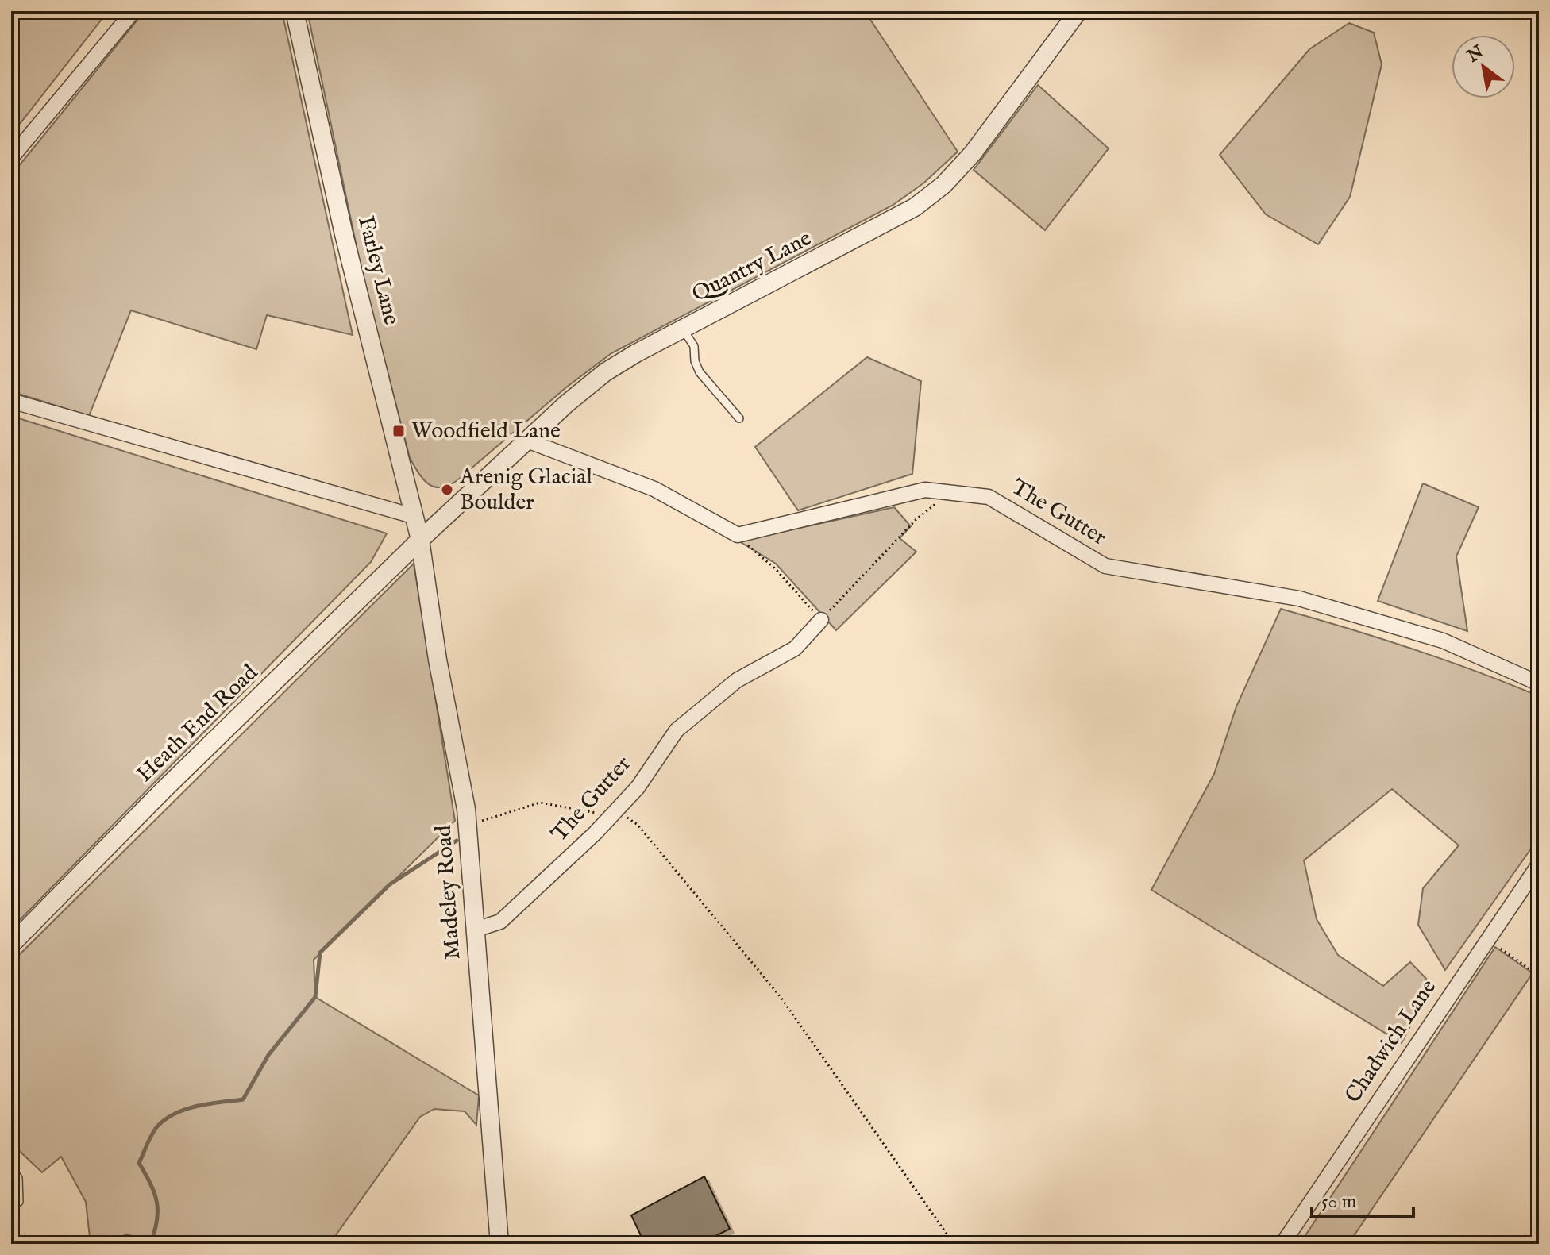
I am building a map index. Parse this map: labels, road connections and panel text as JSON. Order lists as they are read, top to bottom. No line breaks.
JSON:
{"streets":{"street":["Quantry Lane","Farley Lane","The Gutter","Heath End Road","Madeley Road","Chadwich Lane"]},"crossings":[["Quantry Lane","Farley Lane"],["Quantry Lane","Heath End Road"],["Quantry Lane","Madeley Road"],["Farley Lane","Heath End Road"],["Farley Lane","Madeley Road"],["The Gutter","Madeley Road"],["Heath End Road","Madeley Road"]],"places":{"transit":["Woodfield Lane"],"other":["Arenig Glacial Boulder"]},"scale_bar":"50 m","north":"top left"}
